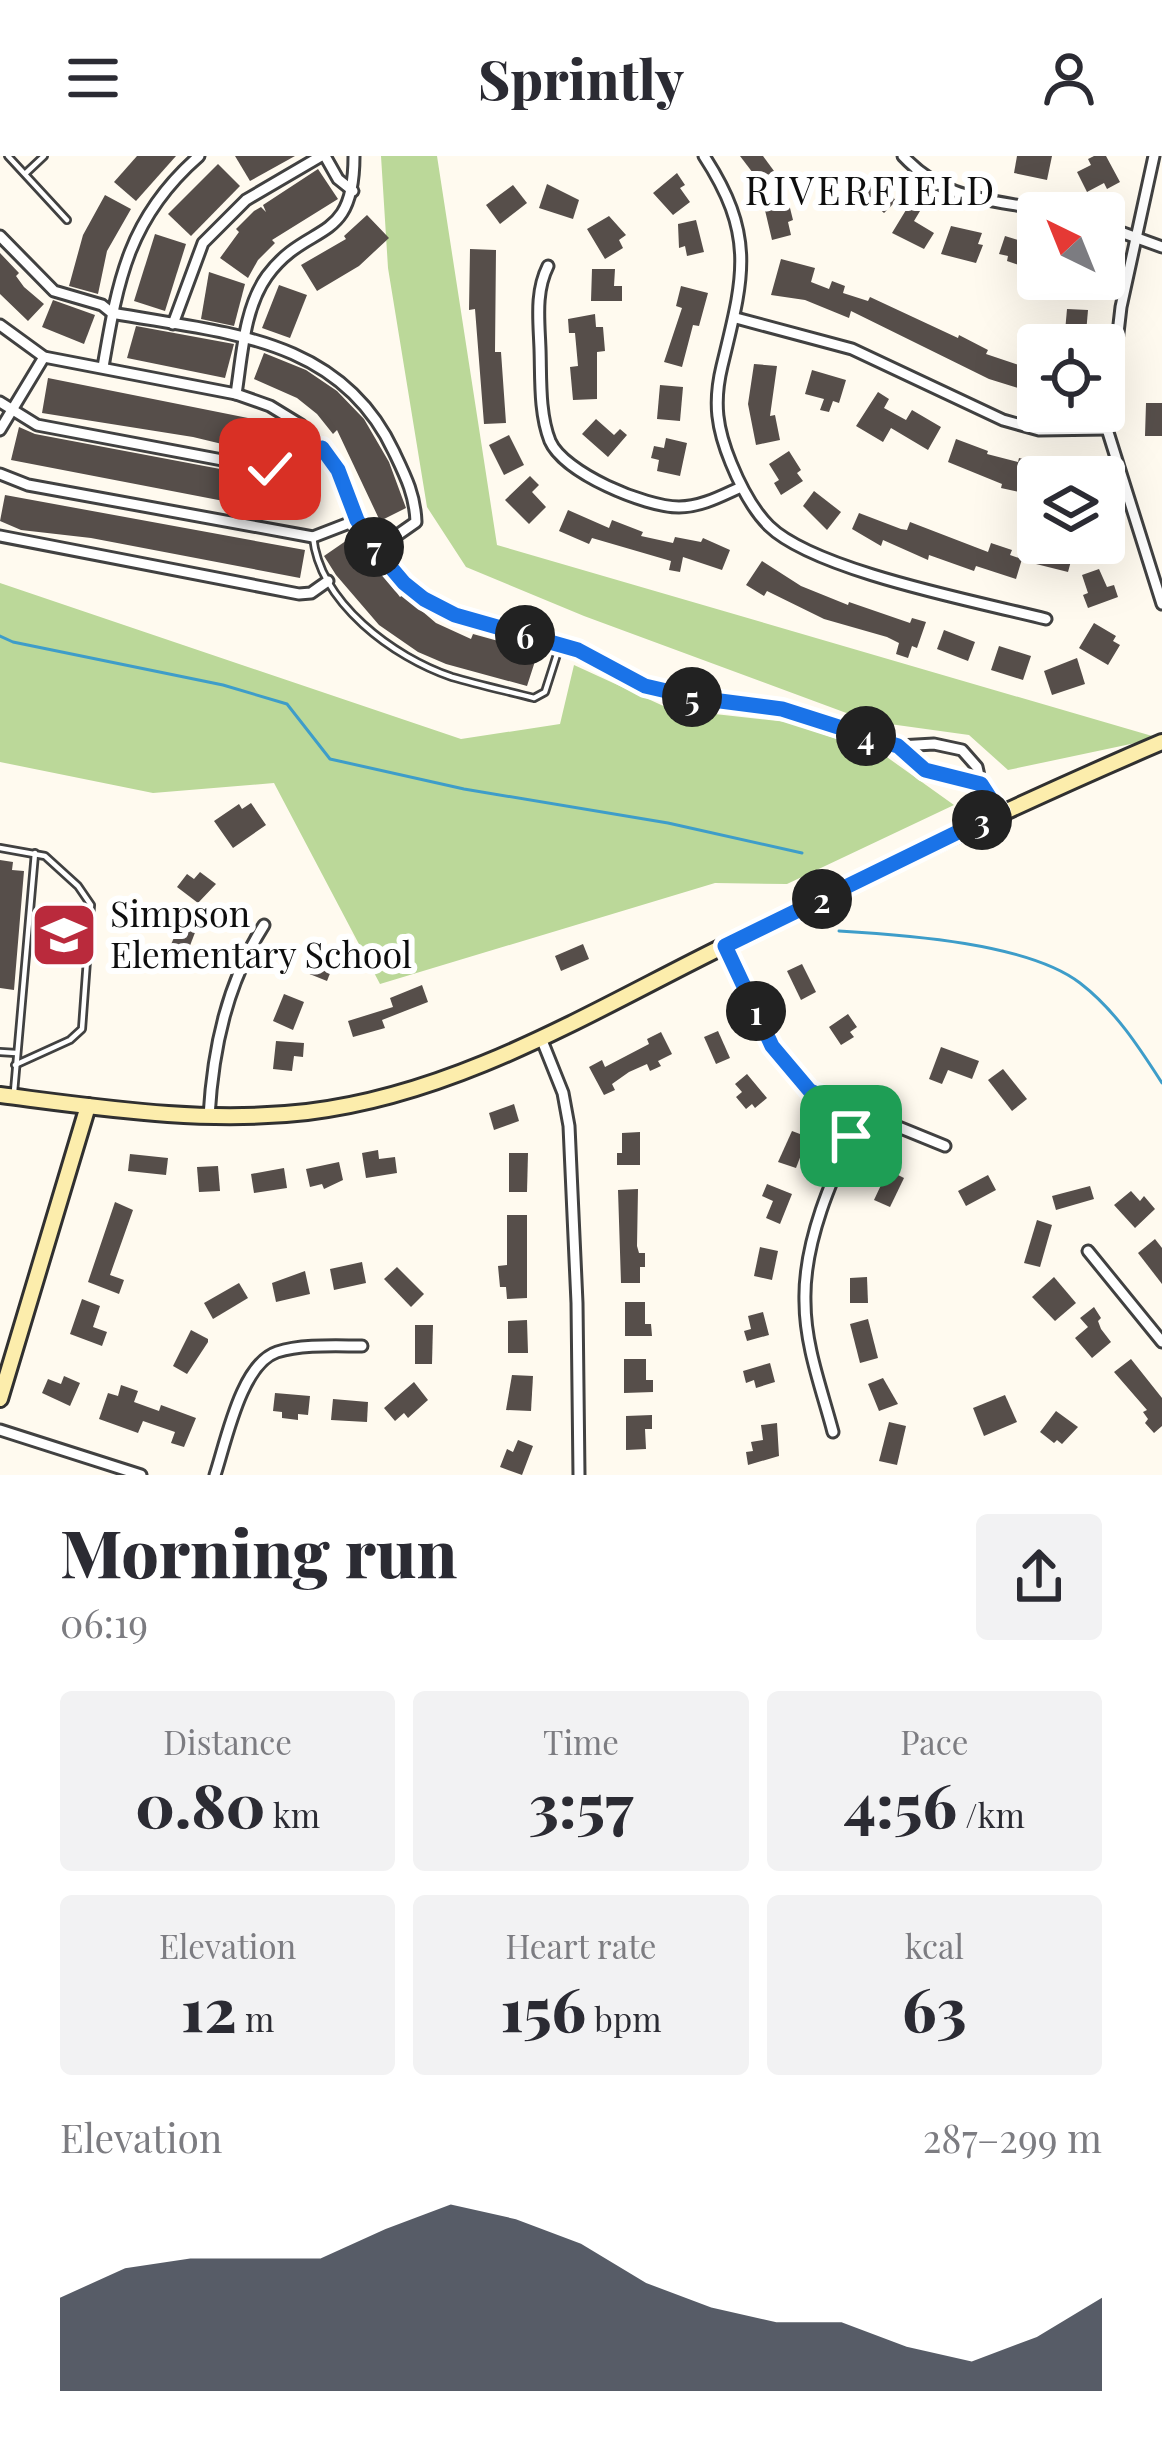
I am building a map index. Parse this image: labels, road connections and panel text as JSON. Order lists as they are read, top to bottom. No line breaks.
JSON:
{"districts":["RIVERFIELD"],"places":{"school or university":["Simpson Elementary School"]},"north":"top left","page":{"header":"Sprintly","pins":["7","6","5","4","3","2","1"],"heading":["Morning run","06:19"],"stats":[["Distance","0.80 km"],["Time","3:57"],["Pace","4:56 /km"],["Elevation","12 m"],["Heart rate","156 bpm"],["kcal","63"]],"chart":["Elevation","287–299 m"]}}
